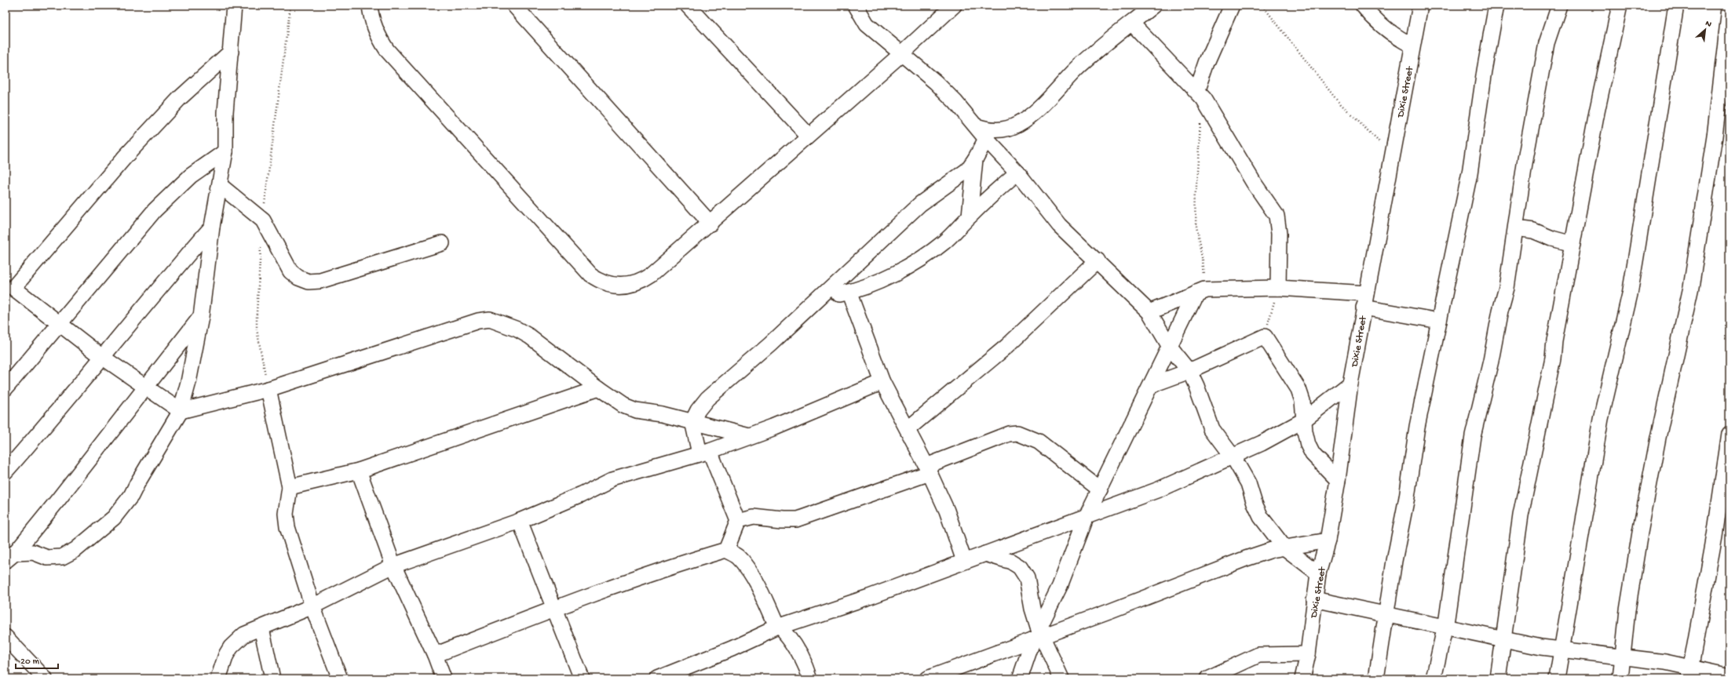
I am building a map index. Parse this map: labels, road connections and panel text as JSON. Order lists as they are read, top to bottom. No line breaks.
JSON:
{"streets":{"street":["Dixie Street"]},"scale_bar":"20 m","north":"top right"}
